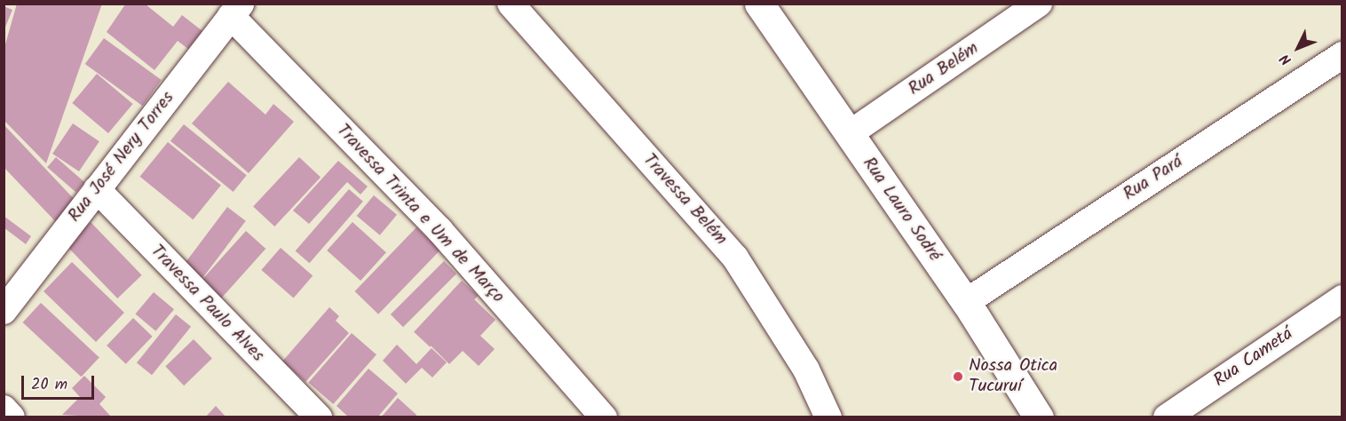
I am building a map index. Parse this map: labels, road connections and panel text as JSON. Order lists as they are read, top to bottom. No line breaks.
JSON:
{"streets":{"main road":["Rua Lauro Sodré"],"street":["Rua Belém","Rua José Nery Torres","Rua Pará","Travessa Belém","Travessa Trinta e Um de Março","Travessa Paulo Alves","Rua Cametá"]},"crossings":[["Rua Belém","Rua Lauro Sodré"],["Rua José Nery Torres","Travessa Trinta e Um de Março"],["Rua José Nery Torres","Travessa Paulo Alves"],["Rua Pará","Rua Lauro Sodré"]],"places":["Nossa Otica Tucuruí"],"scale_bar":"20 m","north":"bottom left"}
